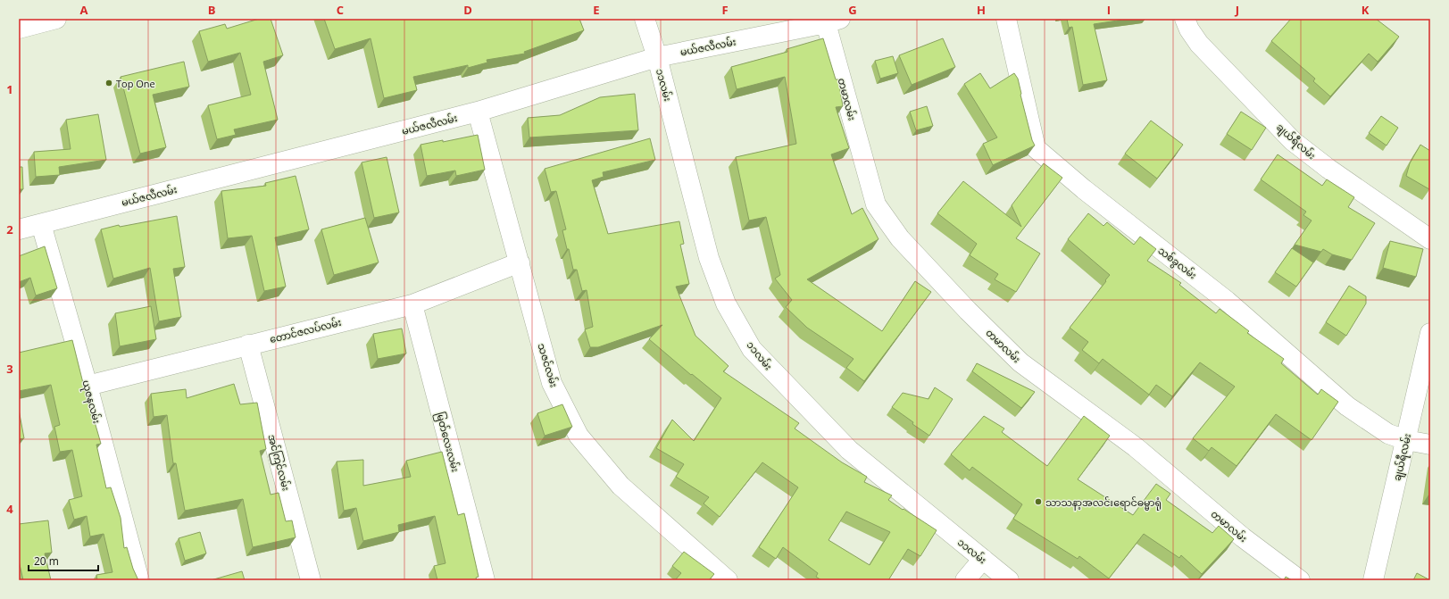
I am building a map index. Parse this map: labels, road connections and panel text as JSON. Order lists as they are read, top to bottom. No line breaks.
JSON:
{"streets":{"street":["မယ်ဇလီလမ်း","၁၁လမ်း","တမာလမ်း","ချယ်ရီလမ်း","သစ်ခွလမ်း","တောင်ဇလပ်လမ်း","သဇင်လမ်း","ယုဇနလမ်း","မြတ်လေးလမ်း","အင်ကြင်လမ်း"]},"crossings":[["မယ်ဇလီလမ်း","၁၁လမ်း"],["မယ်ဇလီလမ်း","တမာလမ်း"],["မယ်ဇလီလမ်း","သဇင်လမ်း"],["မယ်ဇလီလမ်း","ယုဇနလမ်း"],["ချယ်ရီလမ်း","သစ်ခွလမ်း"],["တောင်ဇလပ်လမ်း","သဇင်လမ်း"],["တောင်ဇလပ်လမ်း","ယုဇနလမ်း"],["တောင်ဇလပ်လမ်း","မြတ်လေးလမ်း"],["တောင်ဇလပ်လမ်း","အင်ကြင်လမ်း"]],"places":["Top One","သာသနာ့အလင်းရောင်ဓမ္မာရုံ"],"scale_bar":"20 m","grid":{"columns":["A","B","C","D","E","F","G","H","I","J","K"],"rows":["1","2","3","4"]}}
